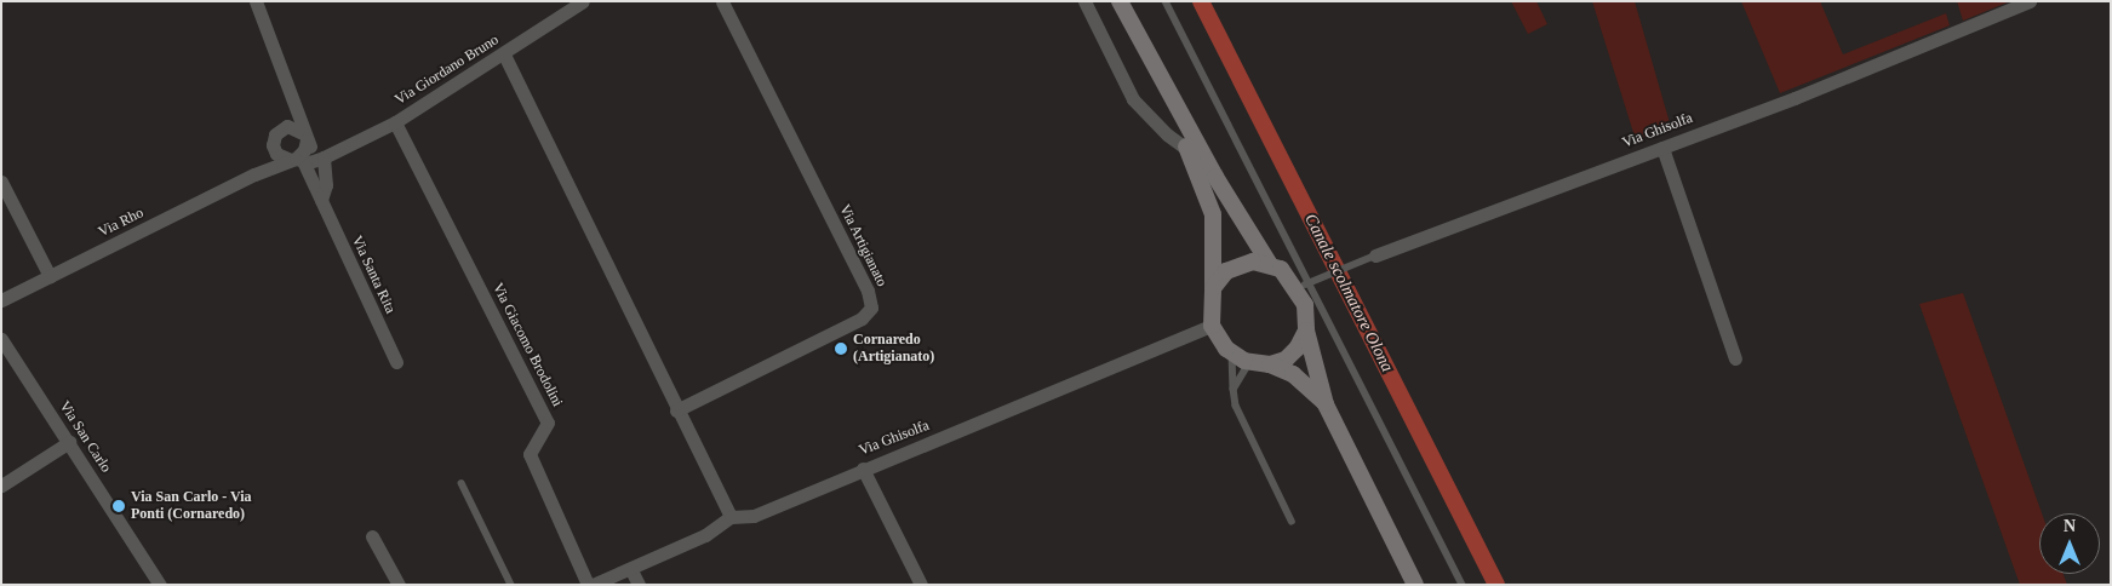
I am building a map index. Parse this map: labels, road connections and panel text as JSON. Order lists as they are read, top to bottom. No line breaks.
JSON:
{"streets":{"street":["Via Giordano Bruno","Via Ghisolfa","Via Rho","Via Artigianato","Via Santa Rita","Via Giacomo Brodolini","Via San Carlo"]},"crossings":[["Via Giordano Bruno","Via Rho"],["Via Giordano Bruno","Via Santa Rita"],["Via Giordano Bruno","Via Giacomo Brodolini"],["Via Ghisolfa","Via Giacomo Brodolini"],["Via Rho","Via Santa Rita"]],"water":["Canale scolmatore Olona"],"places":["Cornaredo (Artigianato)","Via San Carlo - Via Ponti (Cornaredo)"],"north":"top"}
